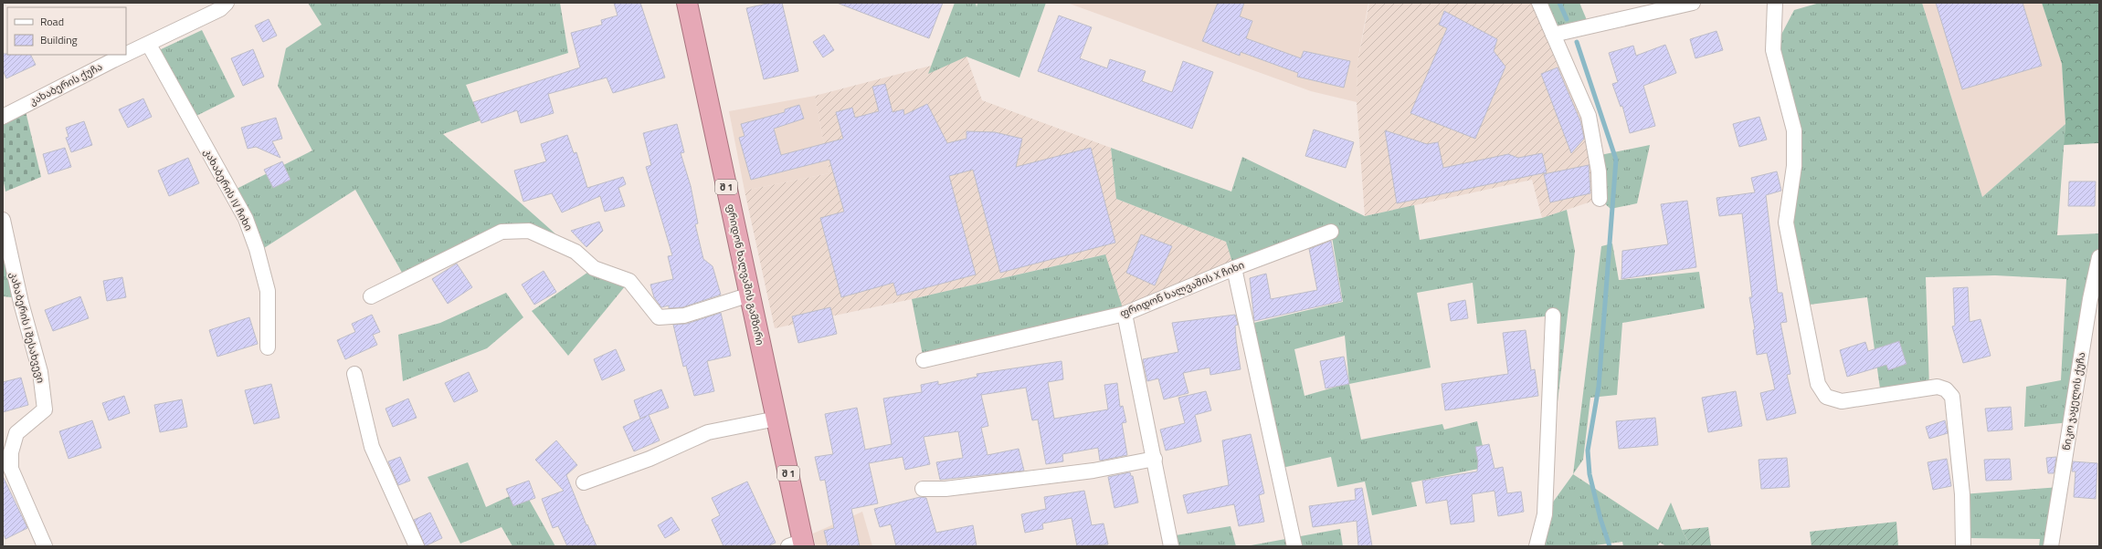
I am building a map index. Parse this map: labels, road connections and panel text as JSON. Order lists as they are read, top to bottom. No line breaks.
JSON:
{"streets":{"highway":["შ 1","ფრიდონ ხალვაშის გამზირი"],"street":["კახაბერის ქუჩა","კახაბერის IV ჩიხი","ფრიდონ ხალვაშის X ჩიხი","კახაბერის I შესახვევი","ნიკო ჯაყელის ქუჩა"]},"crossings":[["კახაბერის ქუჩა","კახაბერის IV ჩიხი"]],"legend":["Road","Building"]}
